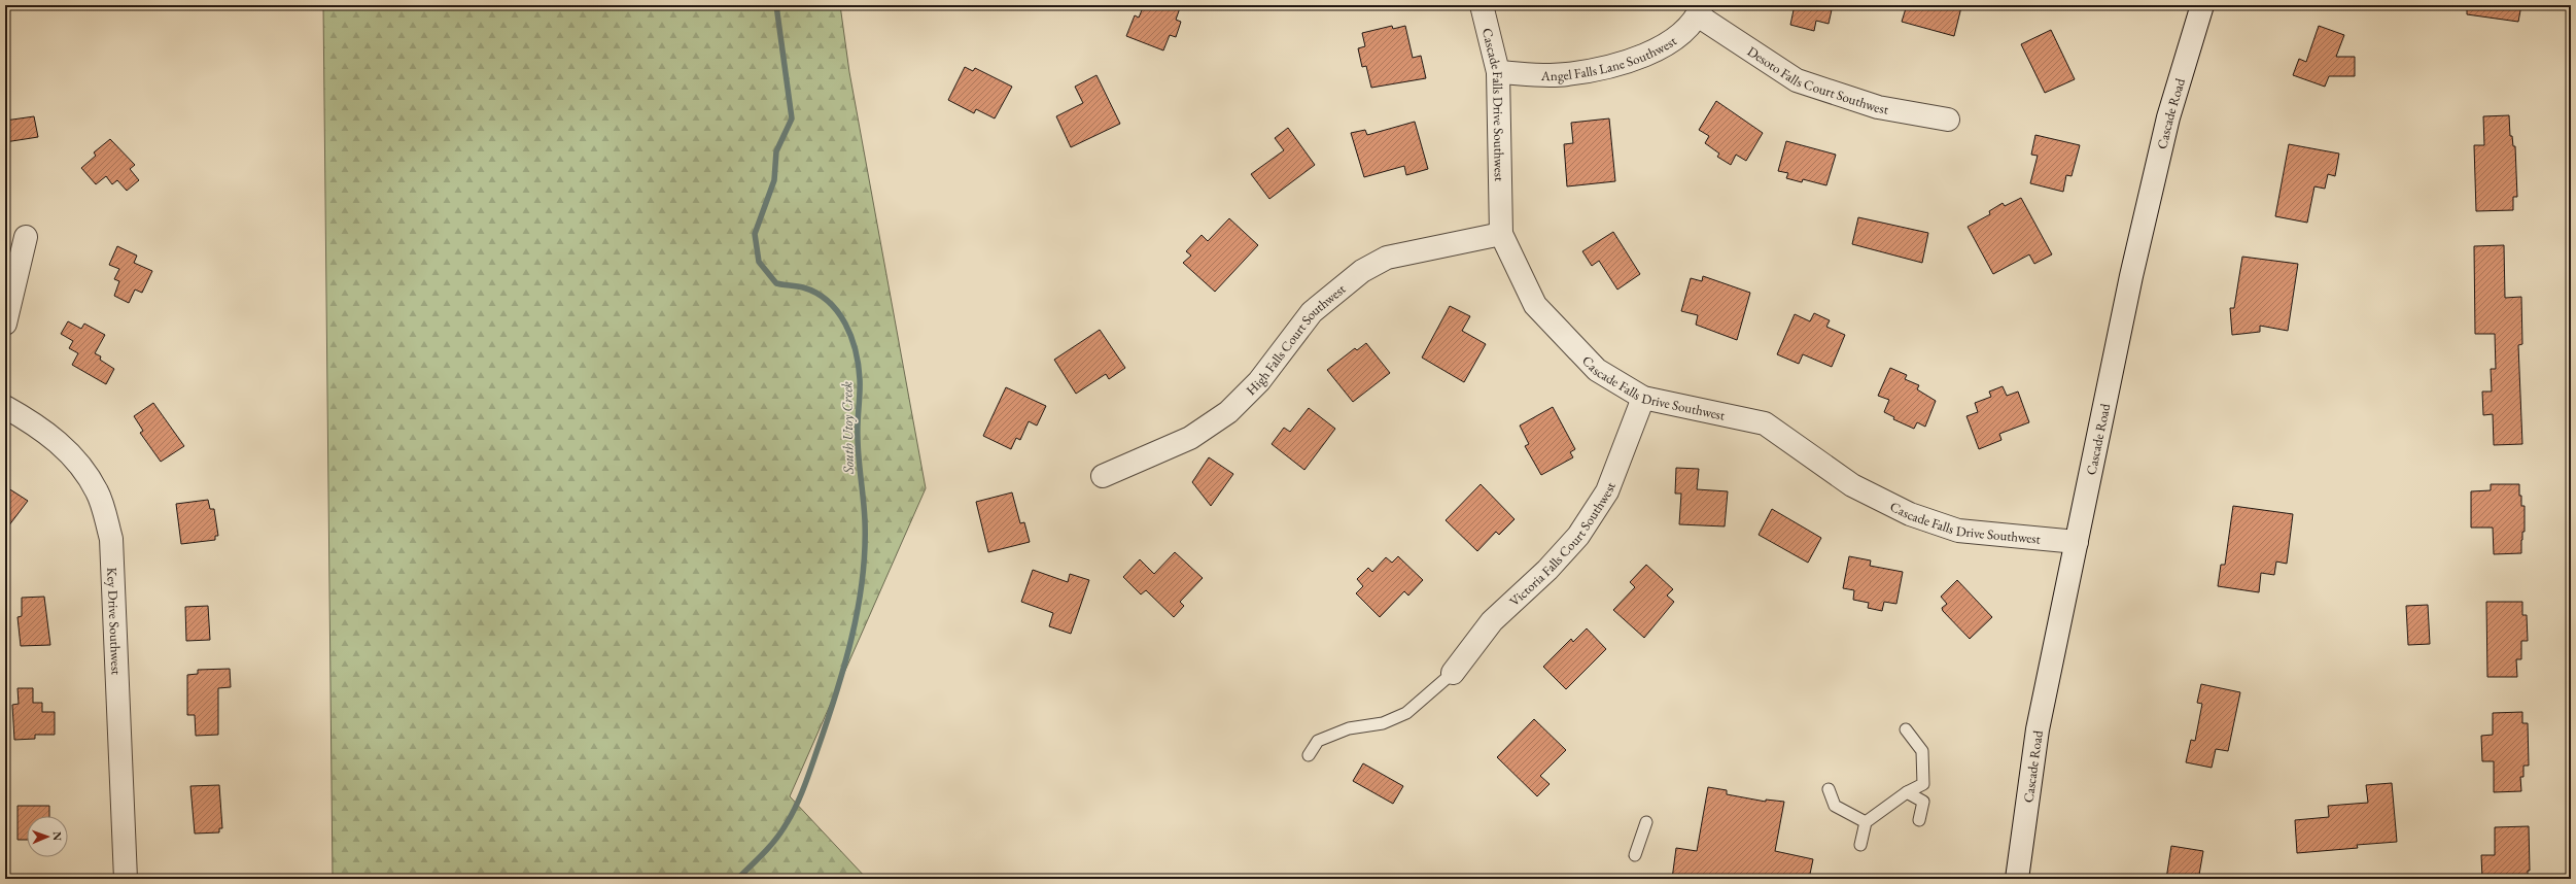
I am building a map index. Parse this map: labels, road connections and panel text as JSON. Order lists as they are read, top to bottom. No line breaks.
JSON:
{"streets":{"street":["Angel Falls Lane Southwest","Desoto Falls Court Southwest","Cascade Falls Drive Southwest","Cascade Road","High Falls Court Southwest","Victoria Falls Court Southwest","Key Drive Southwest"]},"crossings":[["Angel Falls Lane Southwest","Desoto Falls Court Southwest"],["Angel Falls Lane Southwest","Cascade Falls Drive Southwest"],["Cascade Falls Drive Southwest","Cascade Road"],["Cascade Falls Drive Southwest","High Falls Court Southwest"],["Cascade Falls Drive Southwest","Victoria Falls Court Southwest"]],"water":["South Utoy Creek"],"north":"right"}
